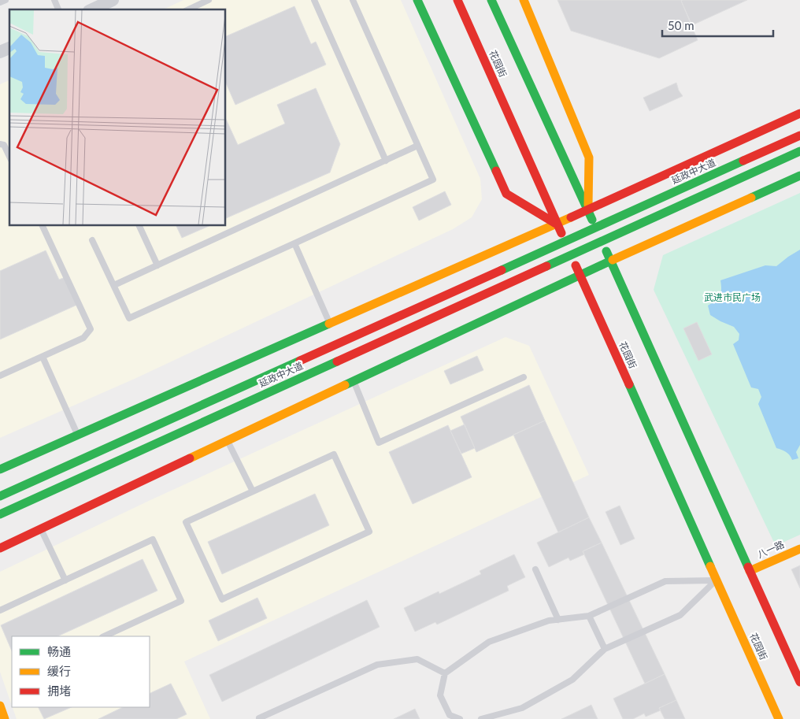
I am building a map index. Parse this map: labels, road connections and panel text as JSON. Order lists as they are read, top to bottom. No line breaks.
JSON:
{"streets":{"main road":["花园街","延政中大道","八一路"]},"crossings":[["花园街","延政中大道"]],"parks":["武进市民广场"],"legend":["畅通","缓行","拥堵"],"scale_bar":"50 m"}
